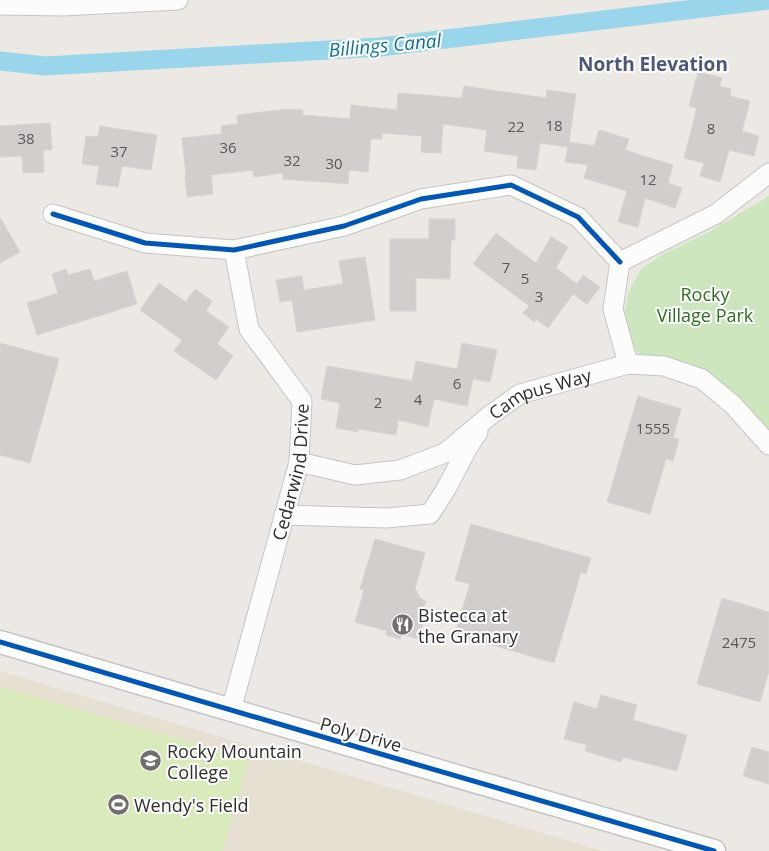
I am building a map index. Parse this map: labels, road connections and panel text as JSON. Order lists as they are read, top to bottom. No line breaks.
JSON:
{"streets":{"street":["Campus Way","Cedarwind Drive","Poly Drive"]},"crossings":[["Campus Way","Cedarwind Drive"],["Cedarwind Drive","Poly Drive"]],"districts":["North Elevation"],"water":["Billings Canal"],"parks":["Rocky Village Park"],"places":{"restaurant":["Bistecca at the Granary"],"school or university":["Rocky Mountain College"],"sports":["Wendy's Field"]},"house_numbers":["18","22","8","38","36","37","32","30","12","7","5","3","6","4","2","1555","2475"]}
